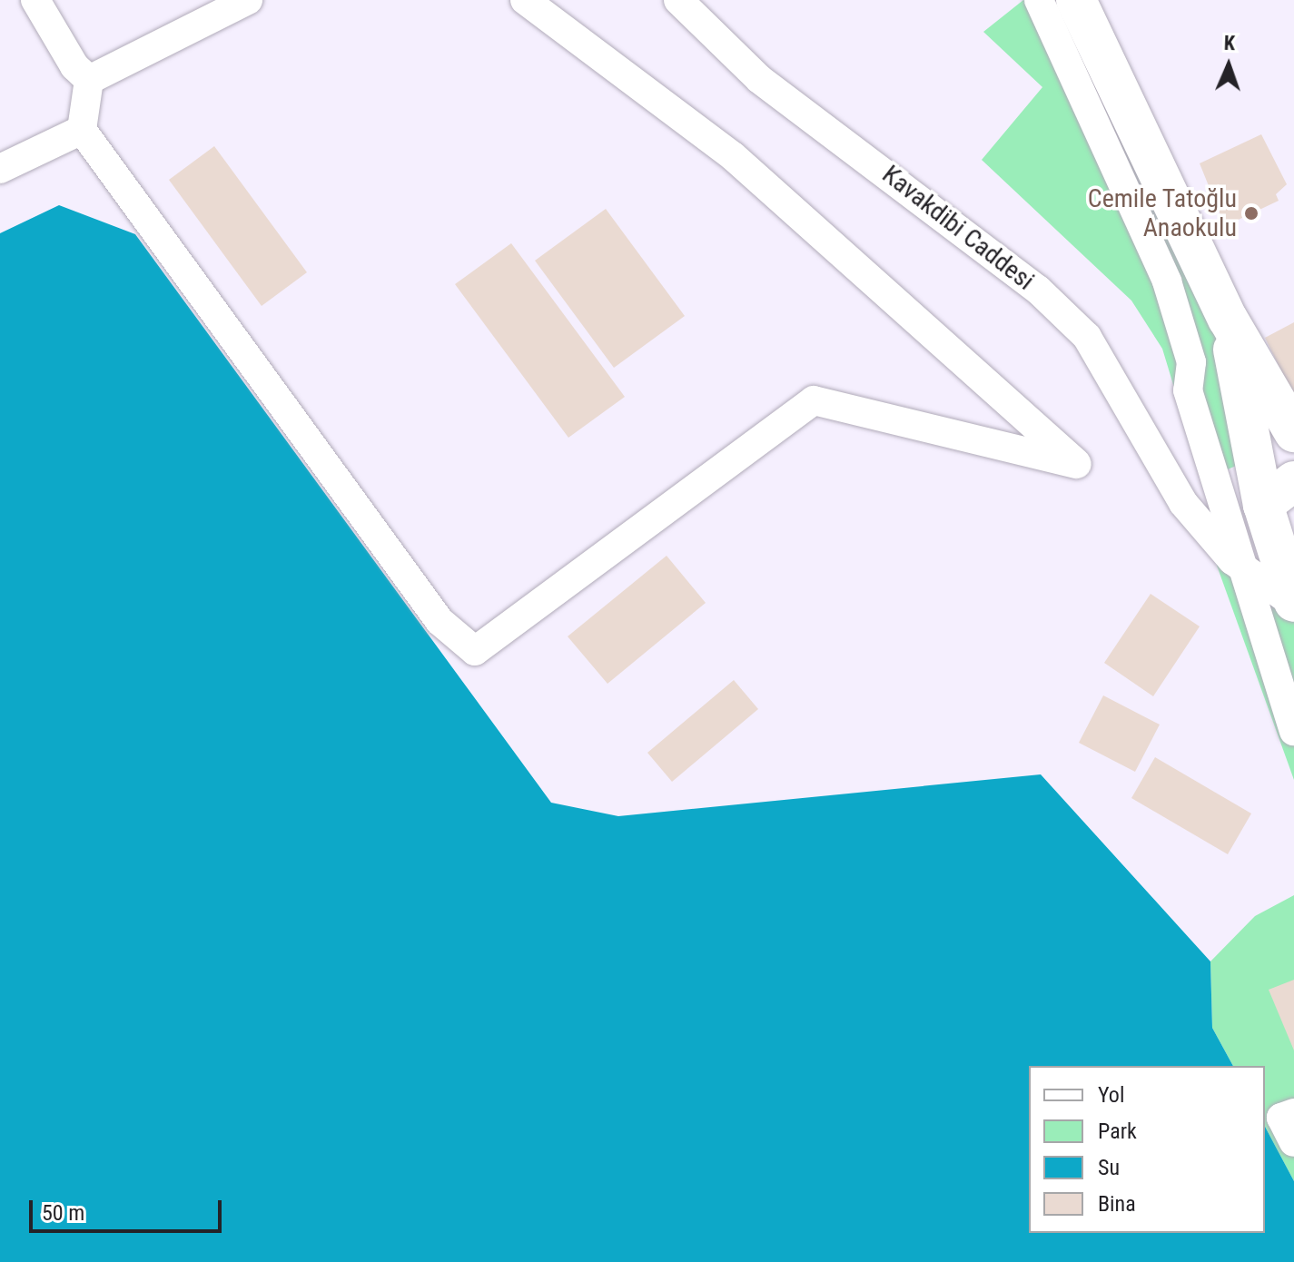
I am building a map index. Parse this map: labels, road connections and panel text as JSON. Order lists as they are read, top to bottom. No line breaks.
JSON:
{"streets":{"street":["Kavakdibi Caddesi"]},"places":["Cemile Tatoğlu Anaokulu"],"legend":["Yol","Park","Su","Bina"],"scale_bar":"50 m","north":"top"}
